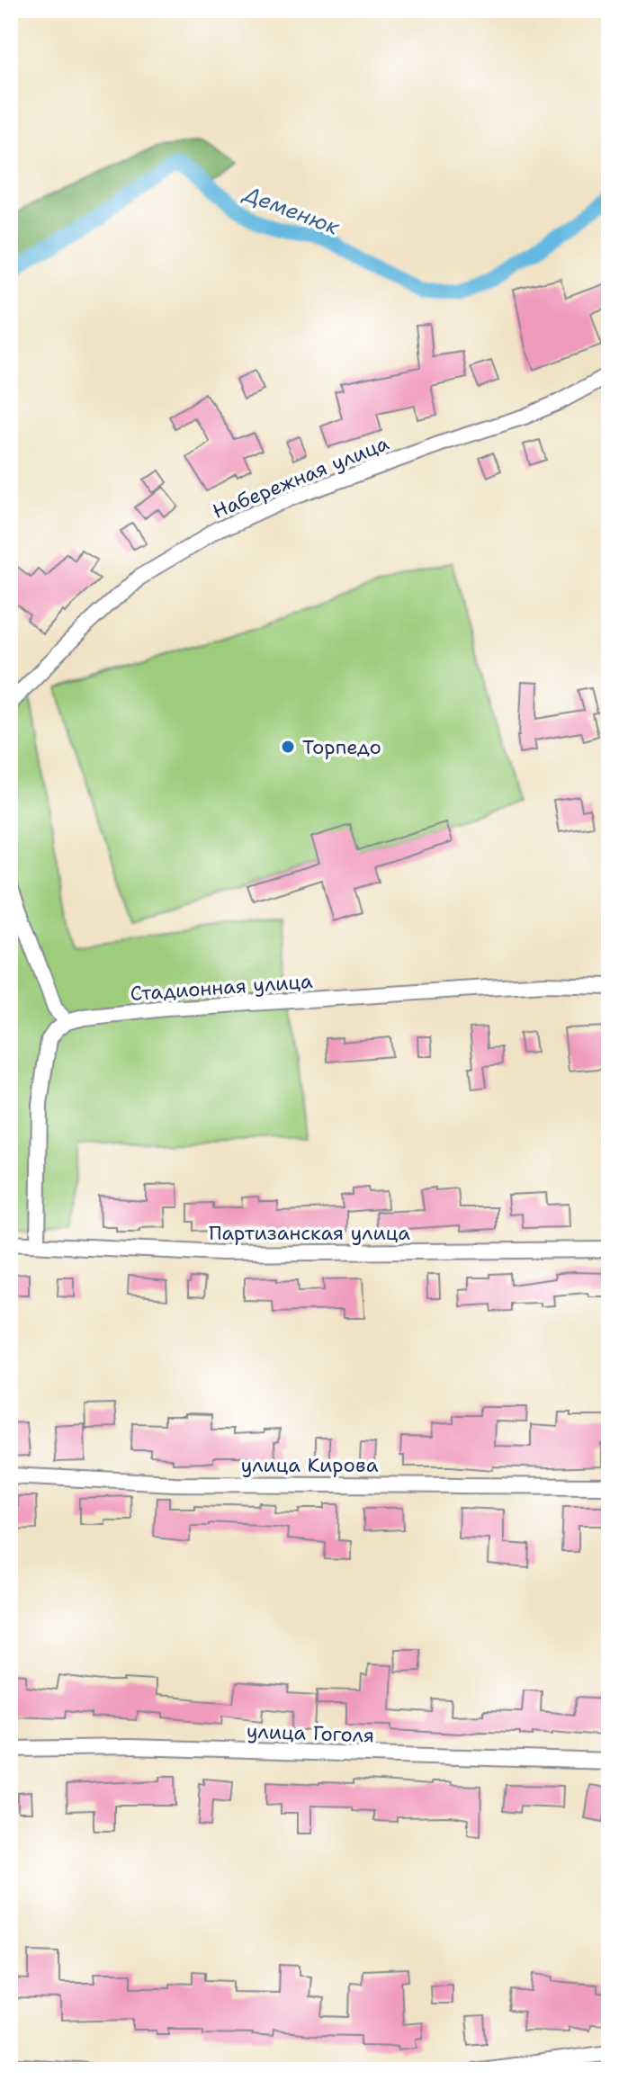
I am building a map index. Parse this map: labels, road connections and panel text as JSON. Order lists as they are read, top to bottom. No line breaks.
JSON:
{"streets":{"street":["Набережная улица","Стадионная улица","Партизанская улица","улица Кирова","улица Гоголя"]},"water":["Деменюк"],"places":["Торпедо"]}
